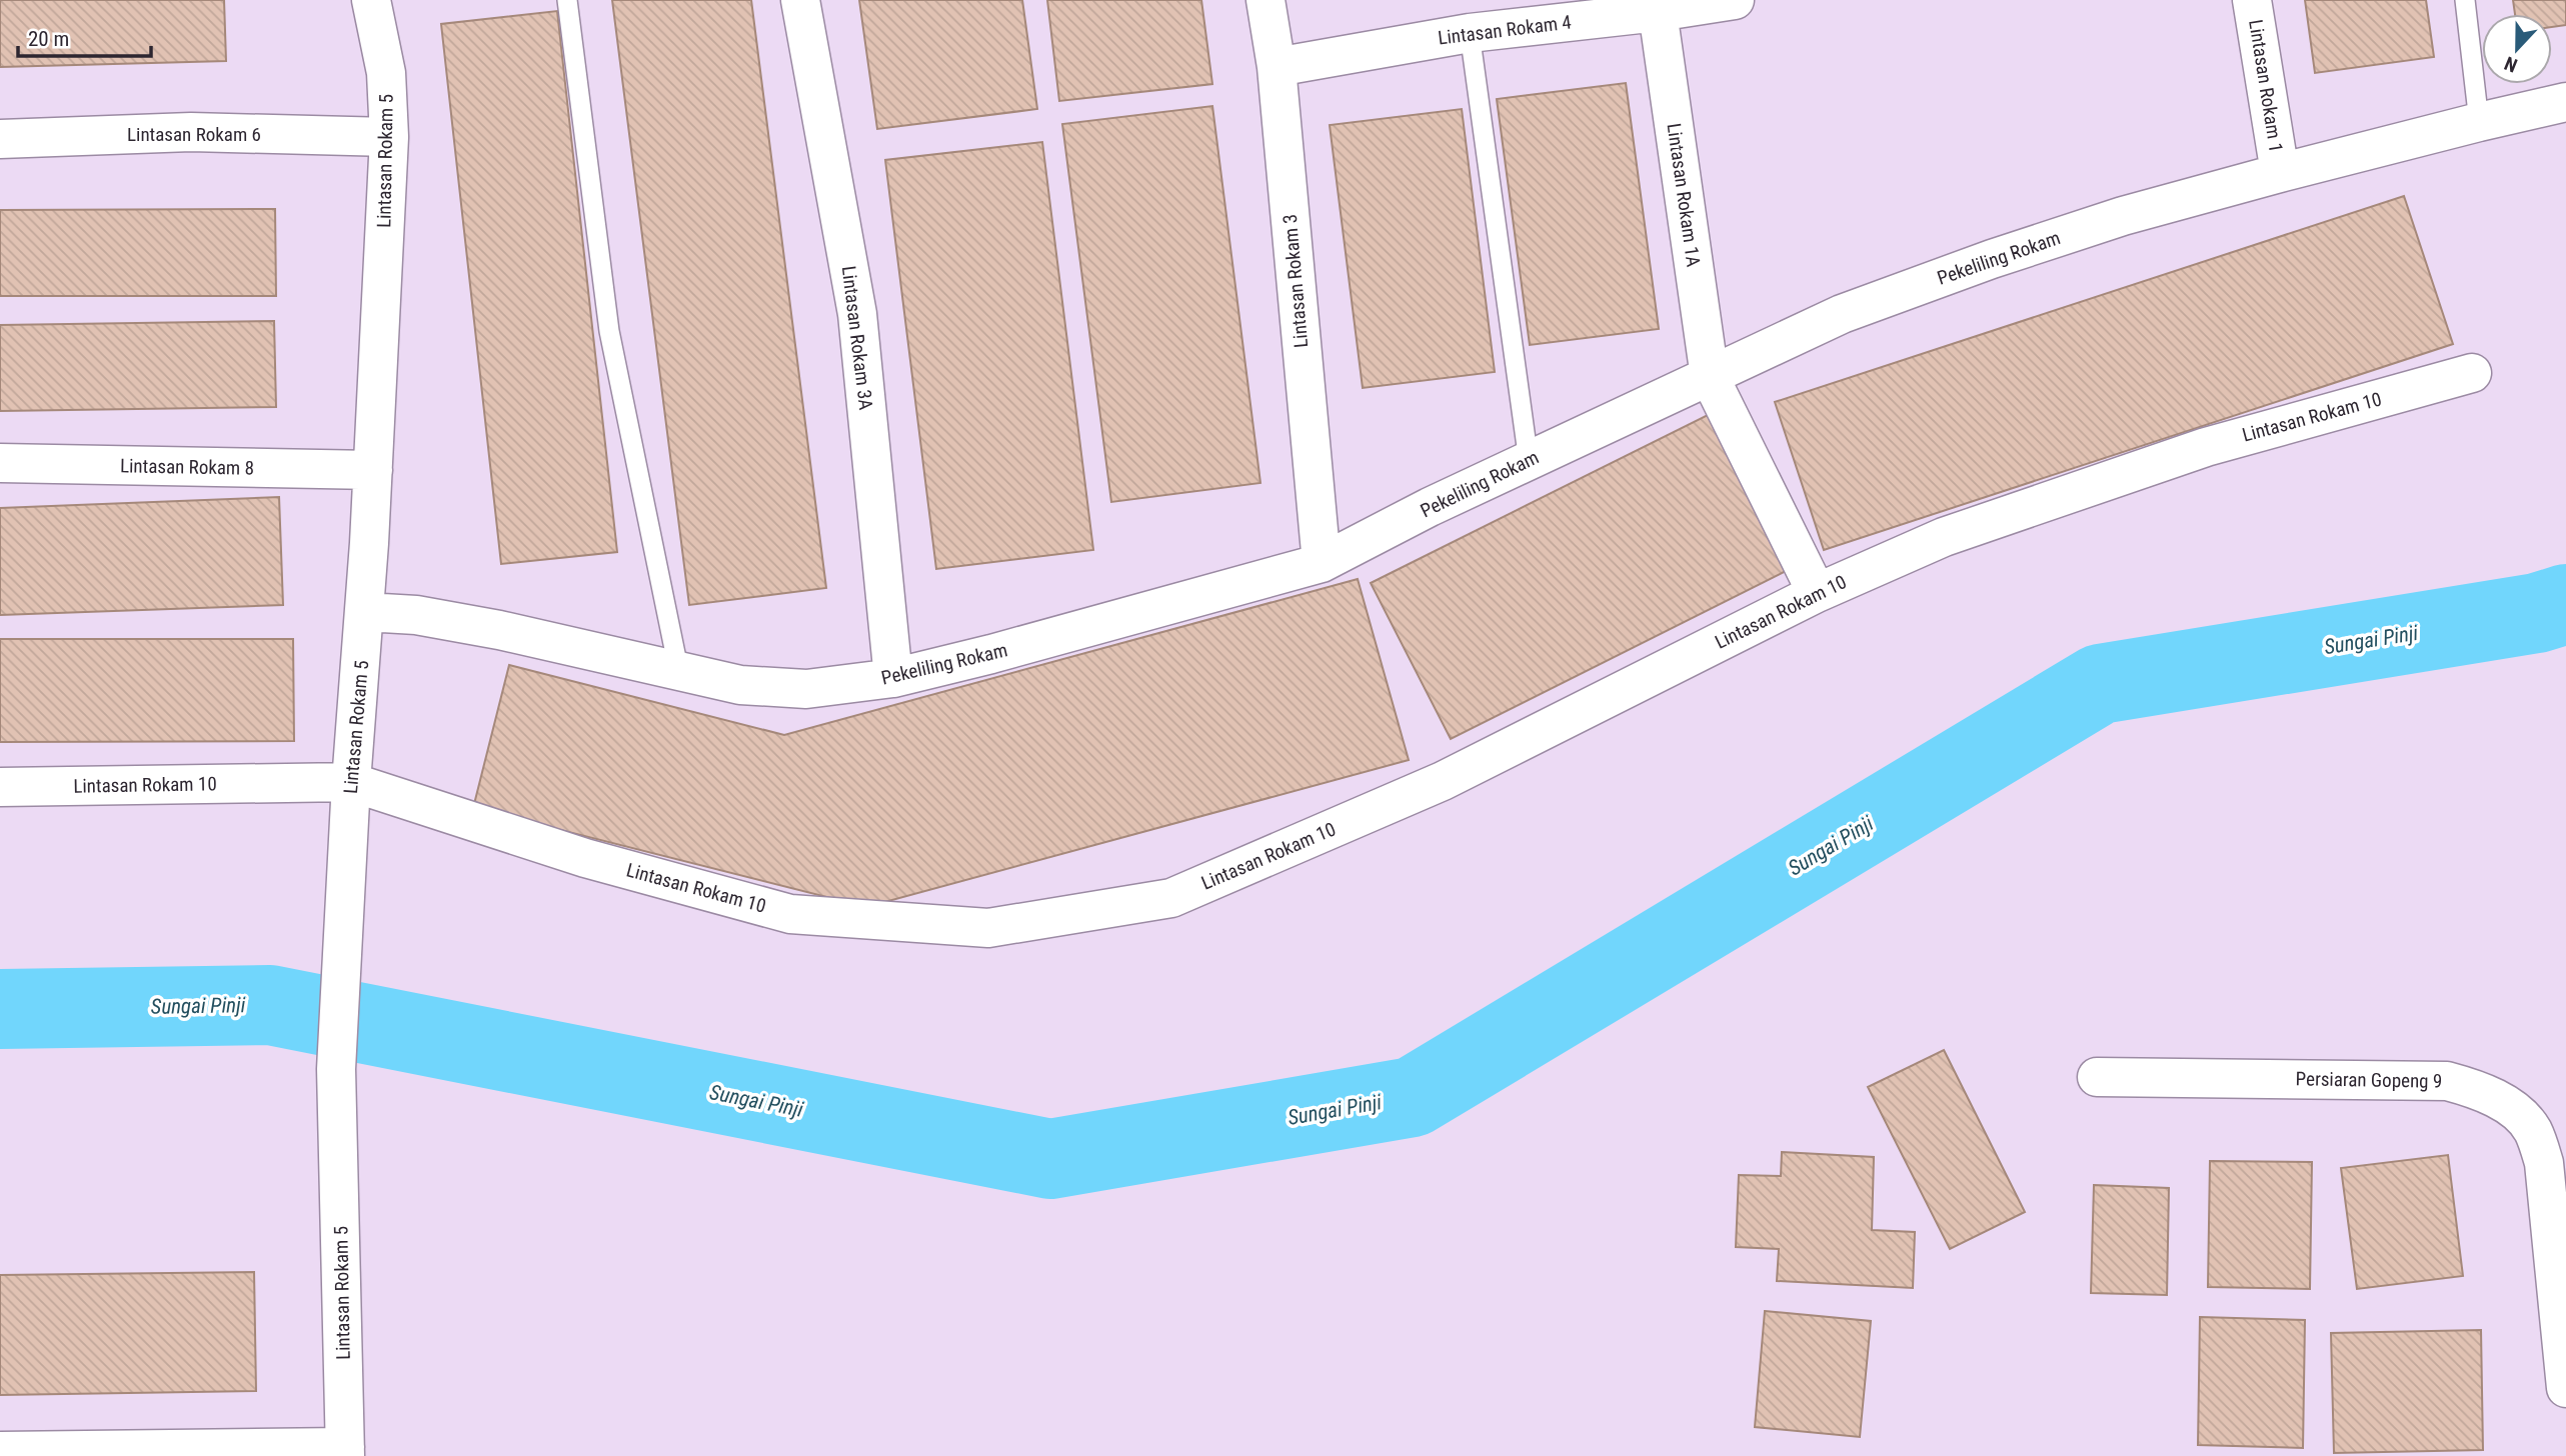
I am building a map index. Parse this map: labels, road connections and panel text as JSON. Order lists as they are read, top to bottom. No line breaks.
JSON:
{"streets":{"street":["Lintasan Rokam 4","Lintasan Rokam 1","Lintasan Rokam 6","Lintasan Rokam 5","Lintasan Rokam 1A","Pekeliling Rokam","Lintasan Rokam 3","Lintasan Rokam 3A","Lintasan Rokam 10","Lintasan Rokam 8","Persiaran Gopeng 9"]},"crossings":[["Lintasan Rokam 4","Lintasan Rokam 1A"],["Lintasan Rokam 4","Lintasan Rokam 3"],["Lintasan Rokam 1","Pekeliling Rokam"],["Lintasan Rokam 6","Lintasan Rokam 5"],["Lintasan Rokam 5","Pekeliling Rokam"],["Lintasan Rokam 5","Lintasan Rokam 10"],["Lintasan Rokam 5","Lintasan Rokam 8"],["Lintasan Rokam 1A","Pekeliling Rokam"],["Lintasan Rokam 1A","Lintasan Rokam 10"],["Pekeliling Rokam","Lintasan Rokam 3"],["Pekeliling Rokam","Lintasan Rokam 3A"]],"water":["Sungai Pinji"],"scale_bar":"20 m","north":"bottom"}
